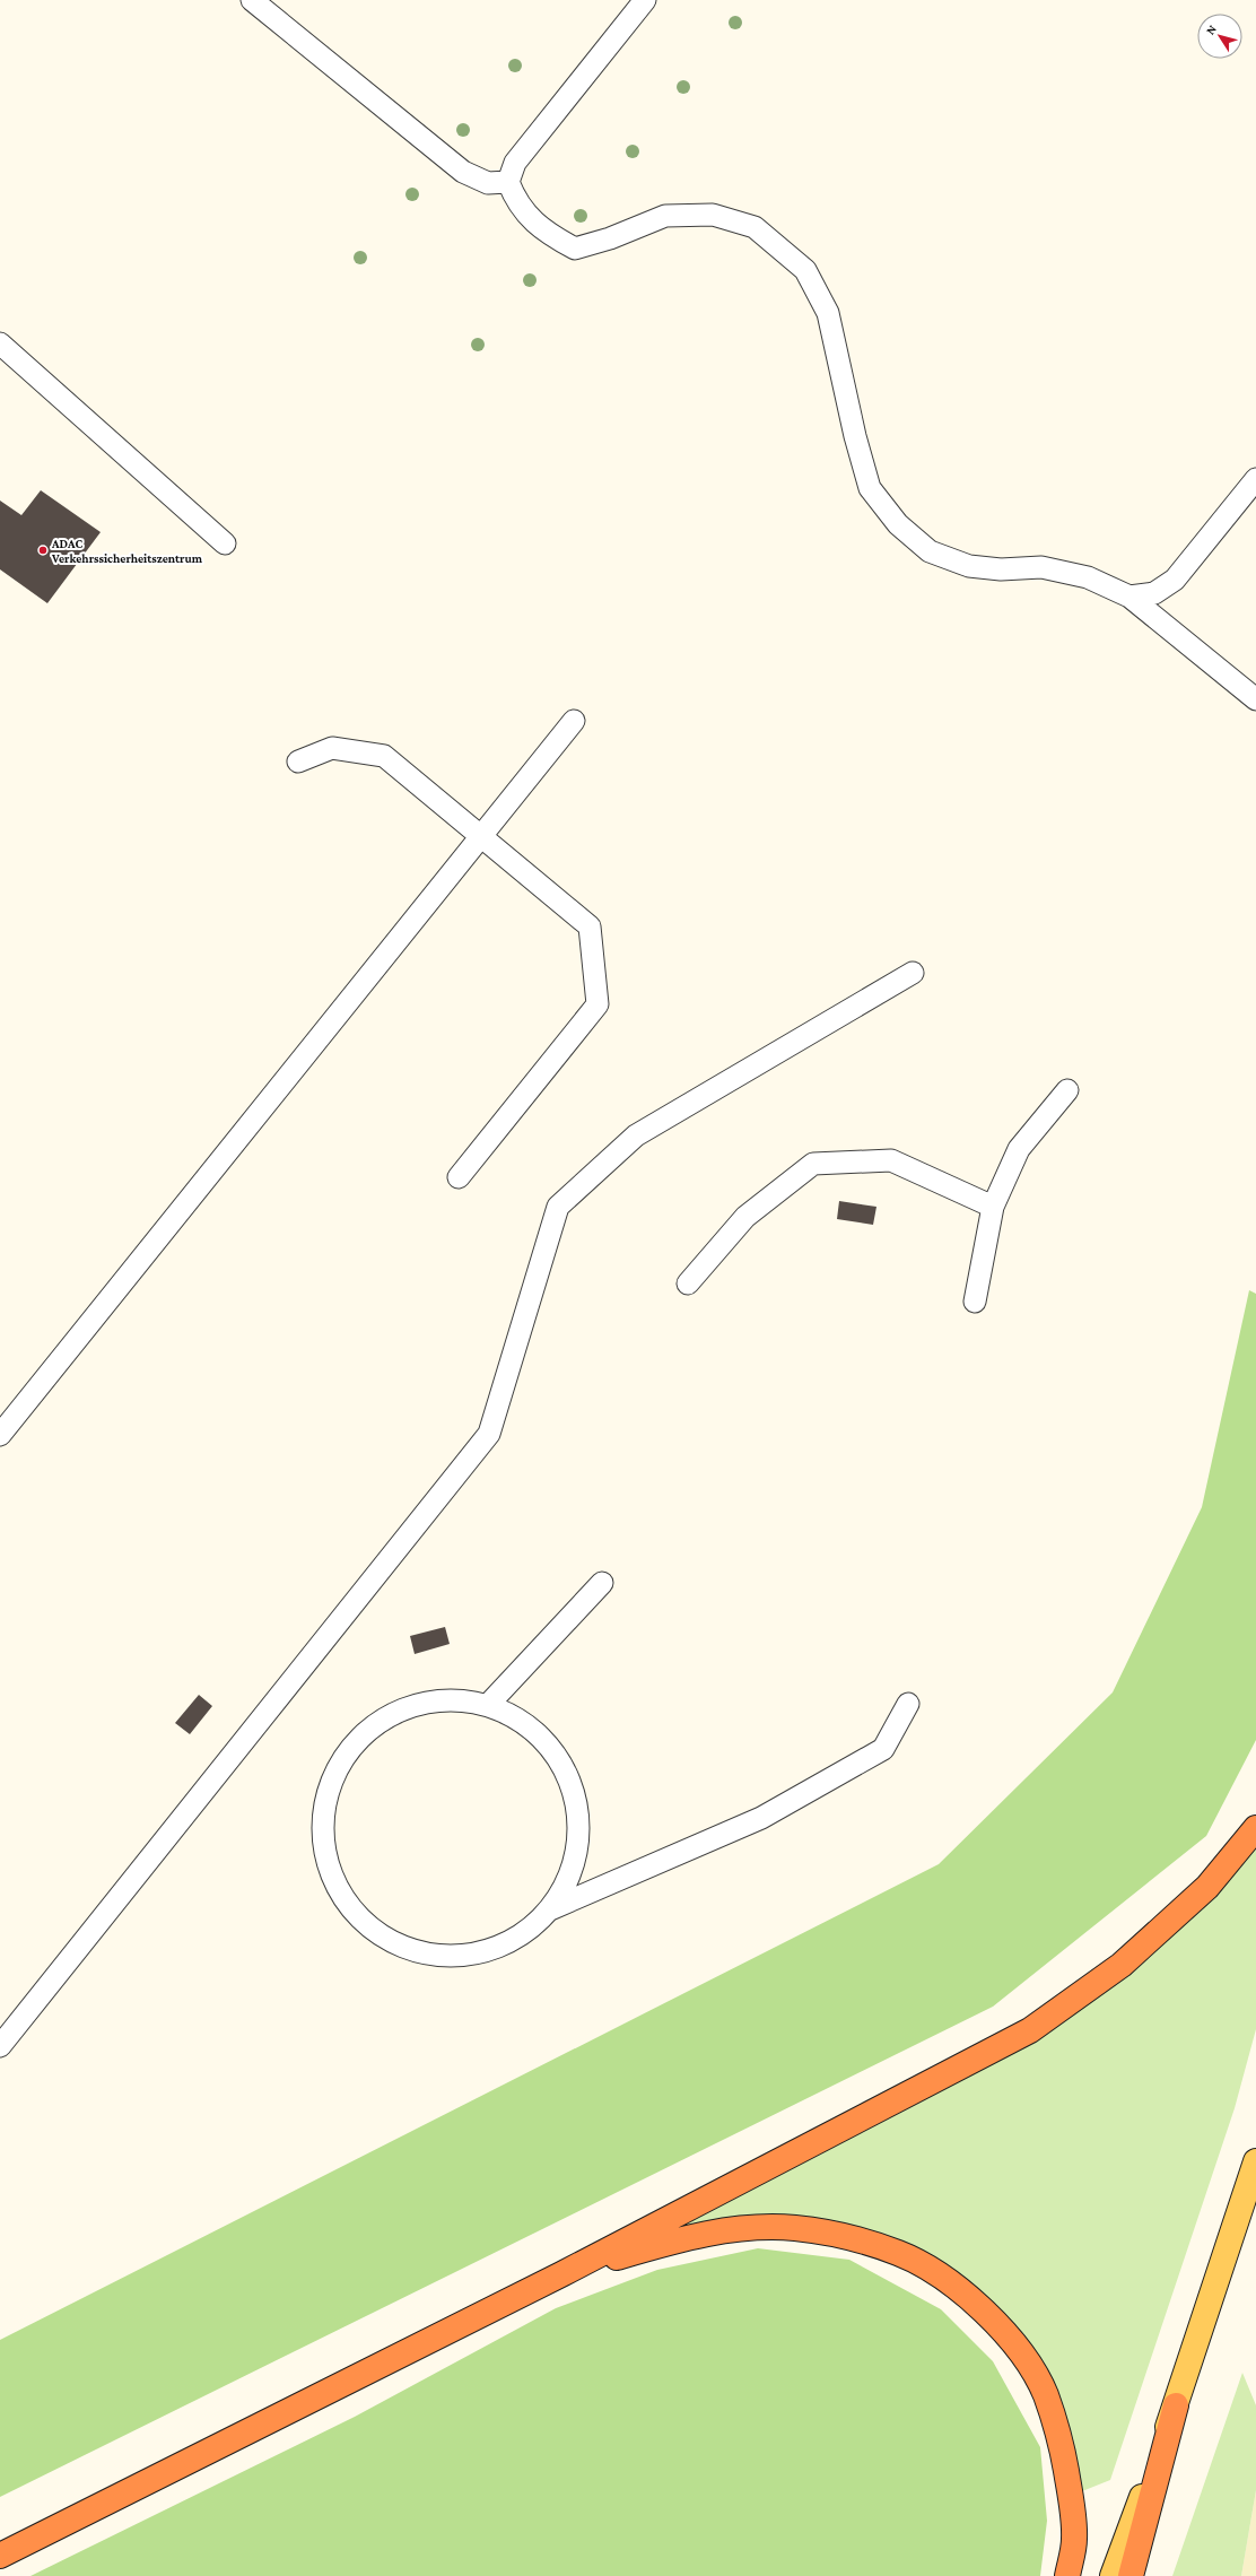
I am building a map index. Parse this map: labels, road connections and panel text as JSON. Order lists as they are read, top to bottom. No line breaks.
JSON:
{"places":["ADAC Verkehrssicherheitszentrum"],"north":"top left"}
